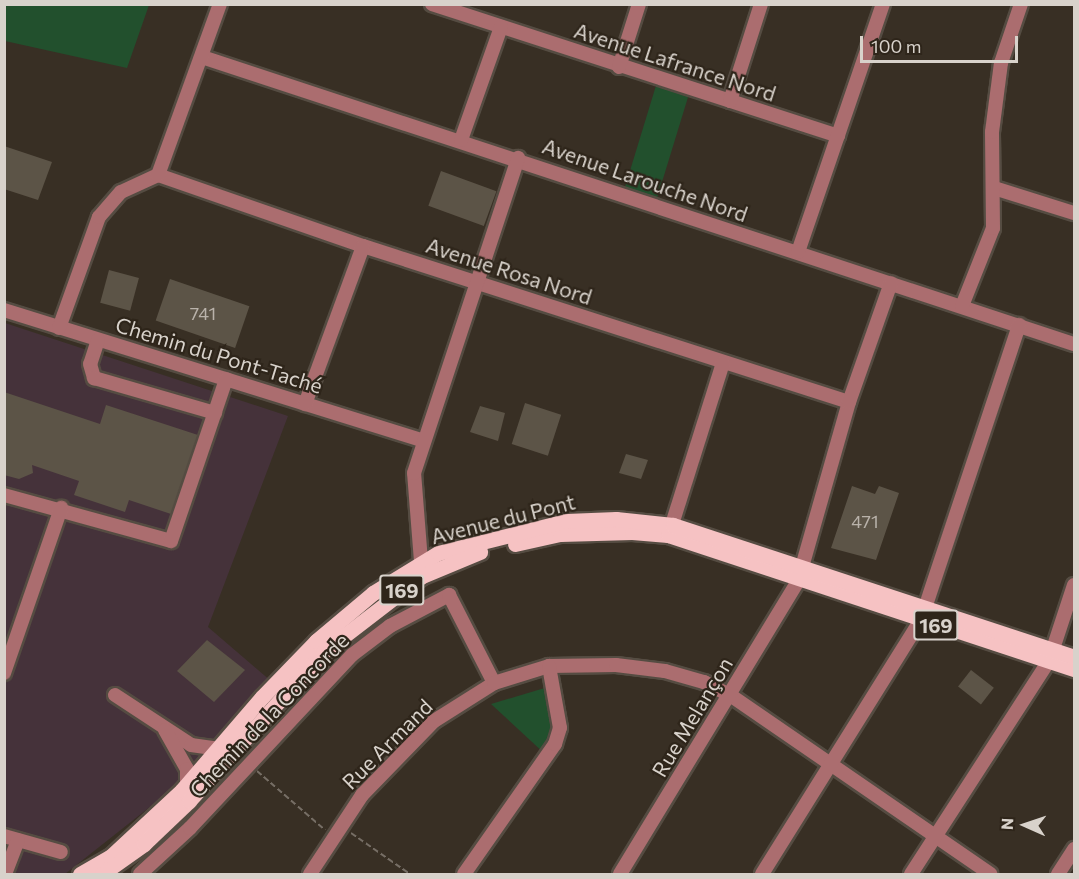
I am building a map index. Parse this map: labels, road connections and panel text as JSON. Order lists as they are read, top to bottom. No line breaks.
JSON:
{"streets":{"main road":["Avenue du Pont","169"],"street":["Avenue Lafrance Nord","Avenue Larouche Nord","Avenue Rosa Nord","Chemin du Pont-Taché","Chemin de la Concorde","Rue Melançon","Rue Armand"]},"crossings":[["Avenue Larouche Nord","Rue Melançon"],["Avenue Rosa Nord","Rue Melançon"],["Avenue du Pont","Rue Melançon"],["Chemin de la Concorde","Rue Armand"],["Rue Melançon","Rue Armand"]],"house_numbers":["741","471"],"scale_bar":"100 m","north":"left"}
